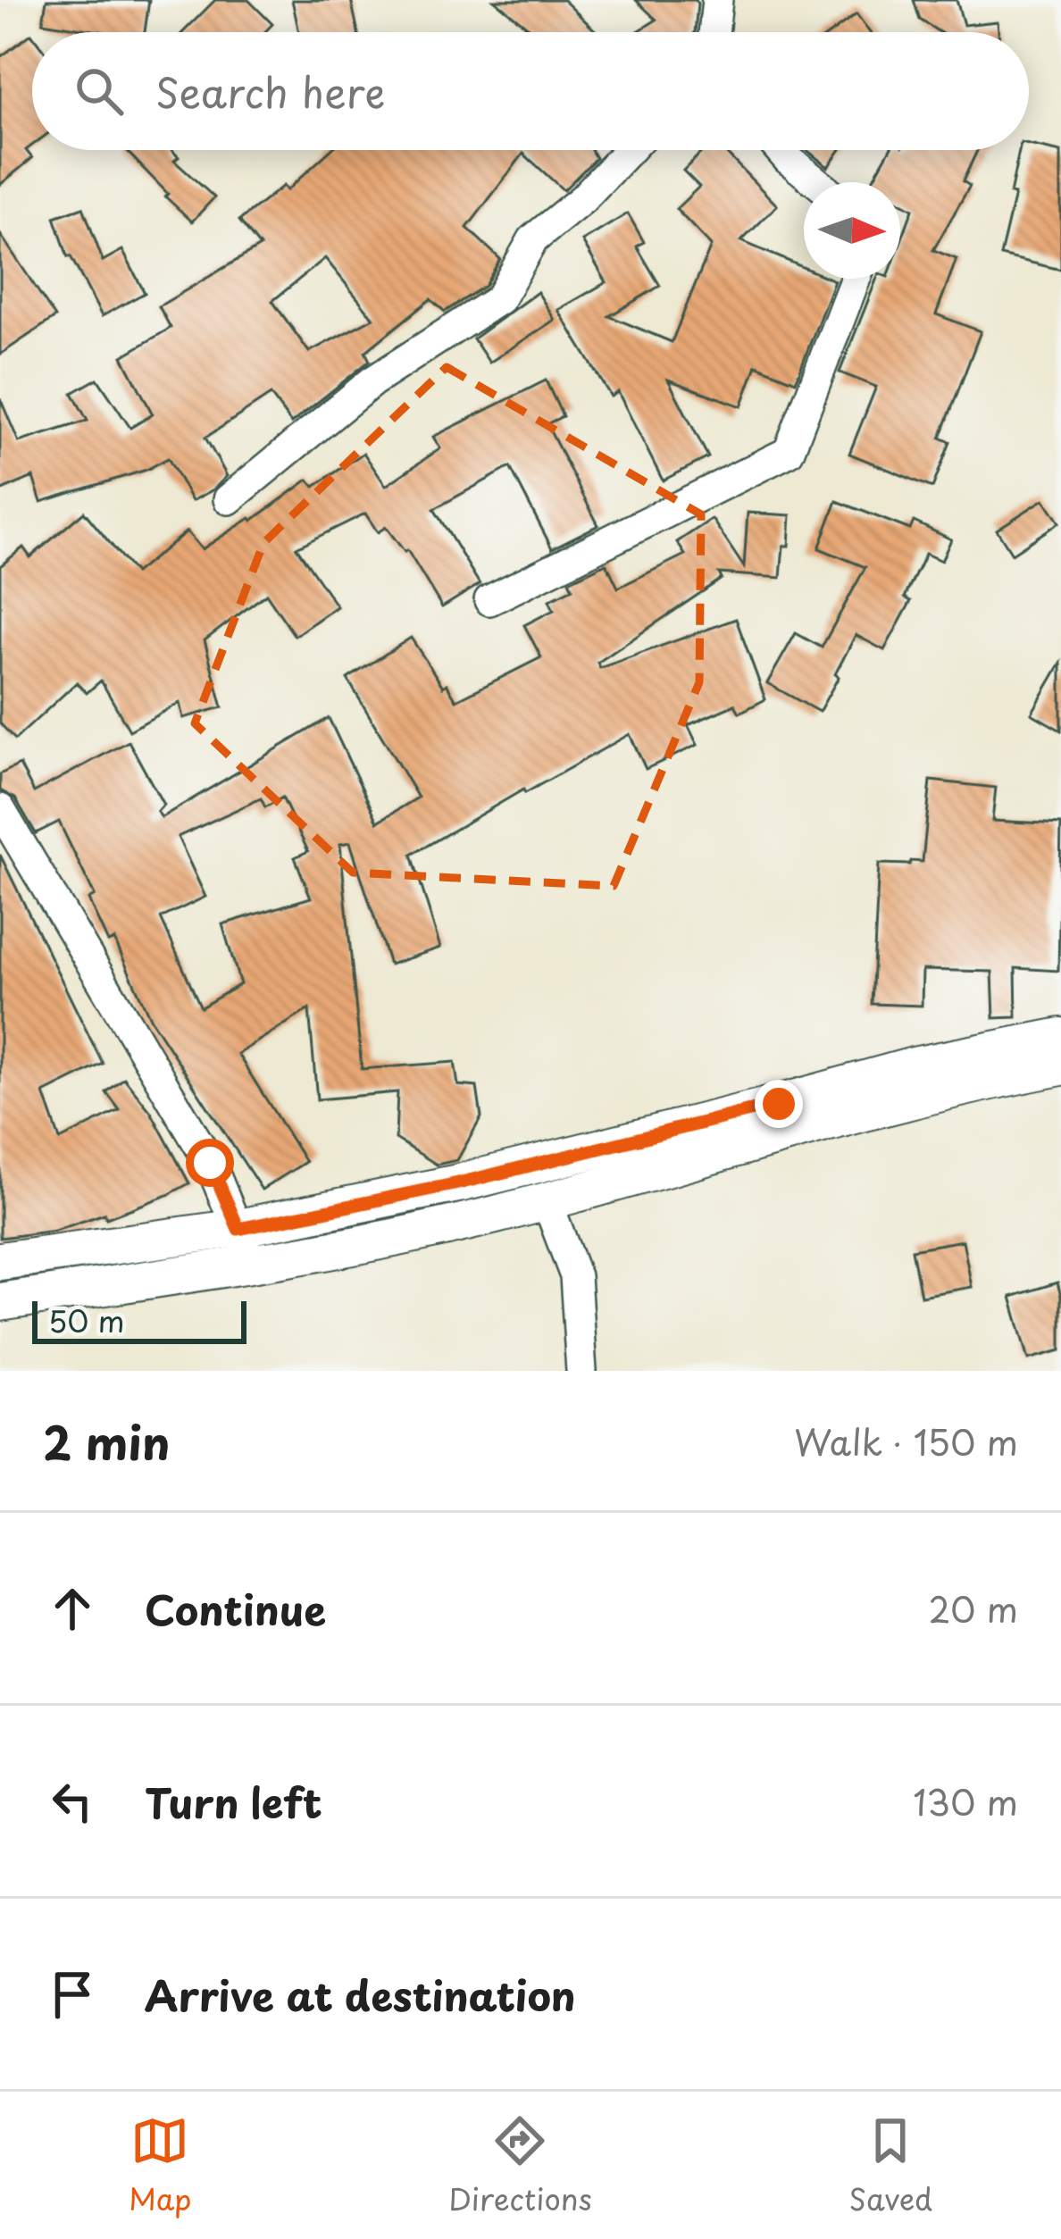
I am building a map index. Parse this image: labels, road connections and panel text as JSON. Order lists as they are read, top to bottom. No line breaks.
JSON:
{"scale_bar":"50 m","north":"right","page":{"search":"Search here","scale":"50 m","heading":["2 min","Walk · 150 m"],"list":[["Continue","20 m"],["Turn left","130 m"],"Arrive at destination"],"nav":["Map","Directions","Saved"]}}
